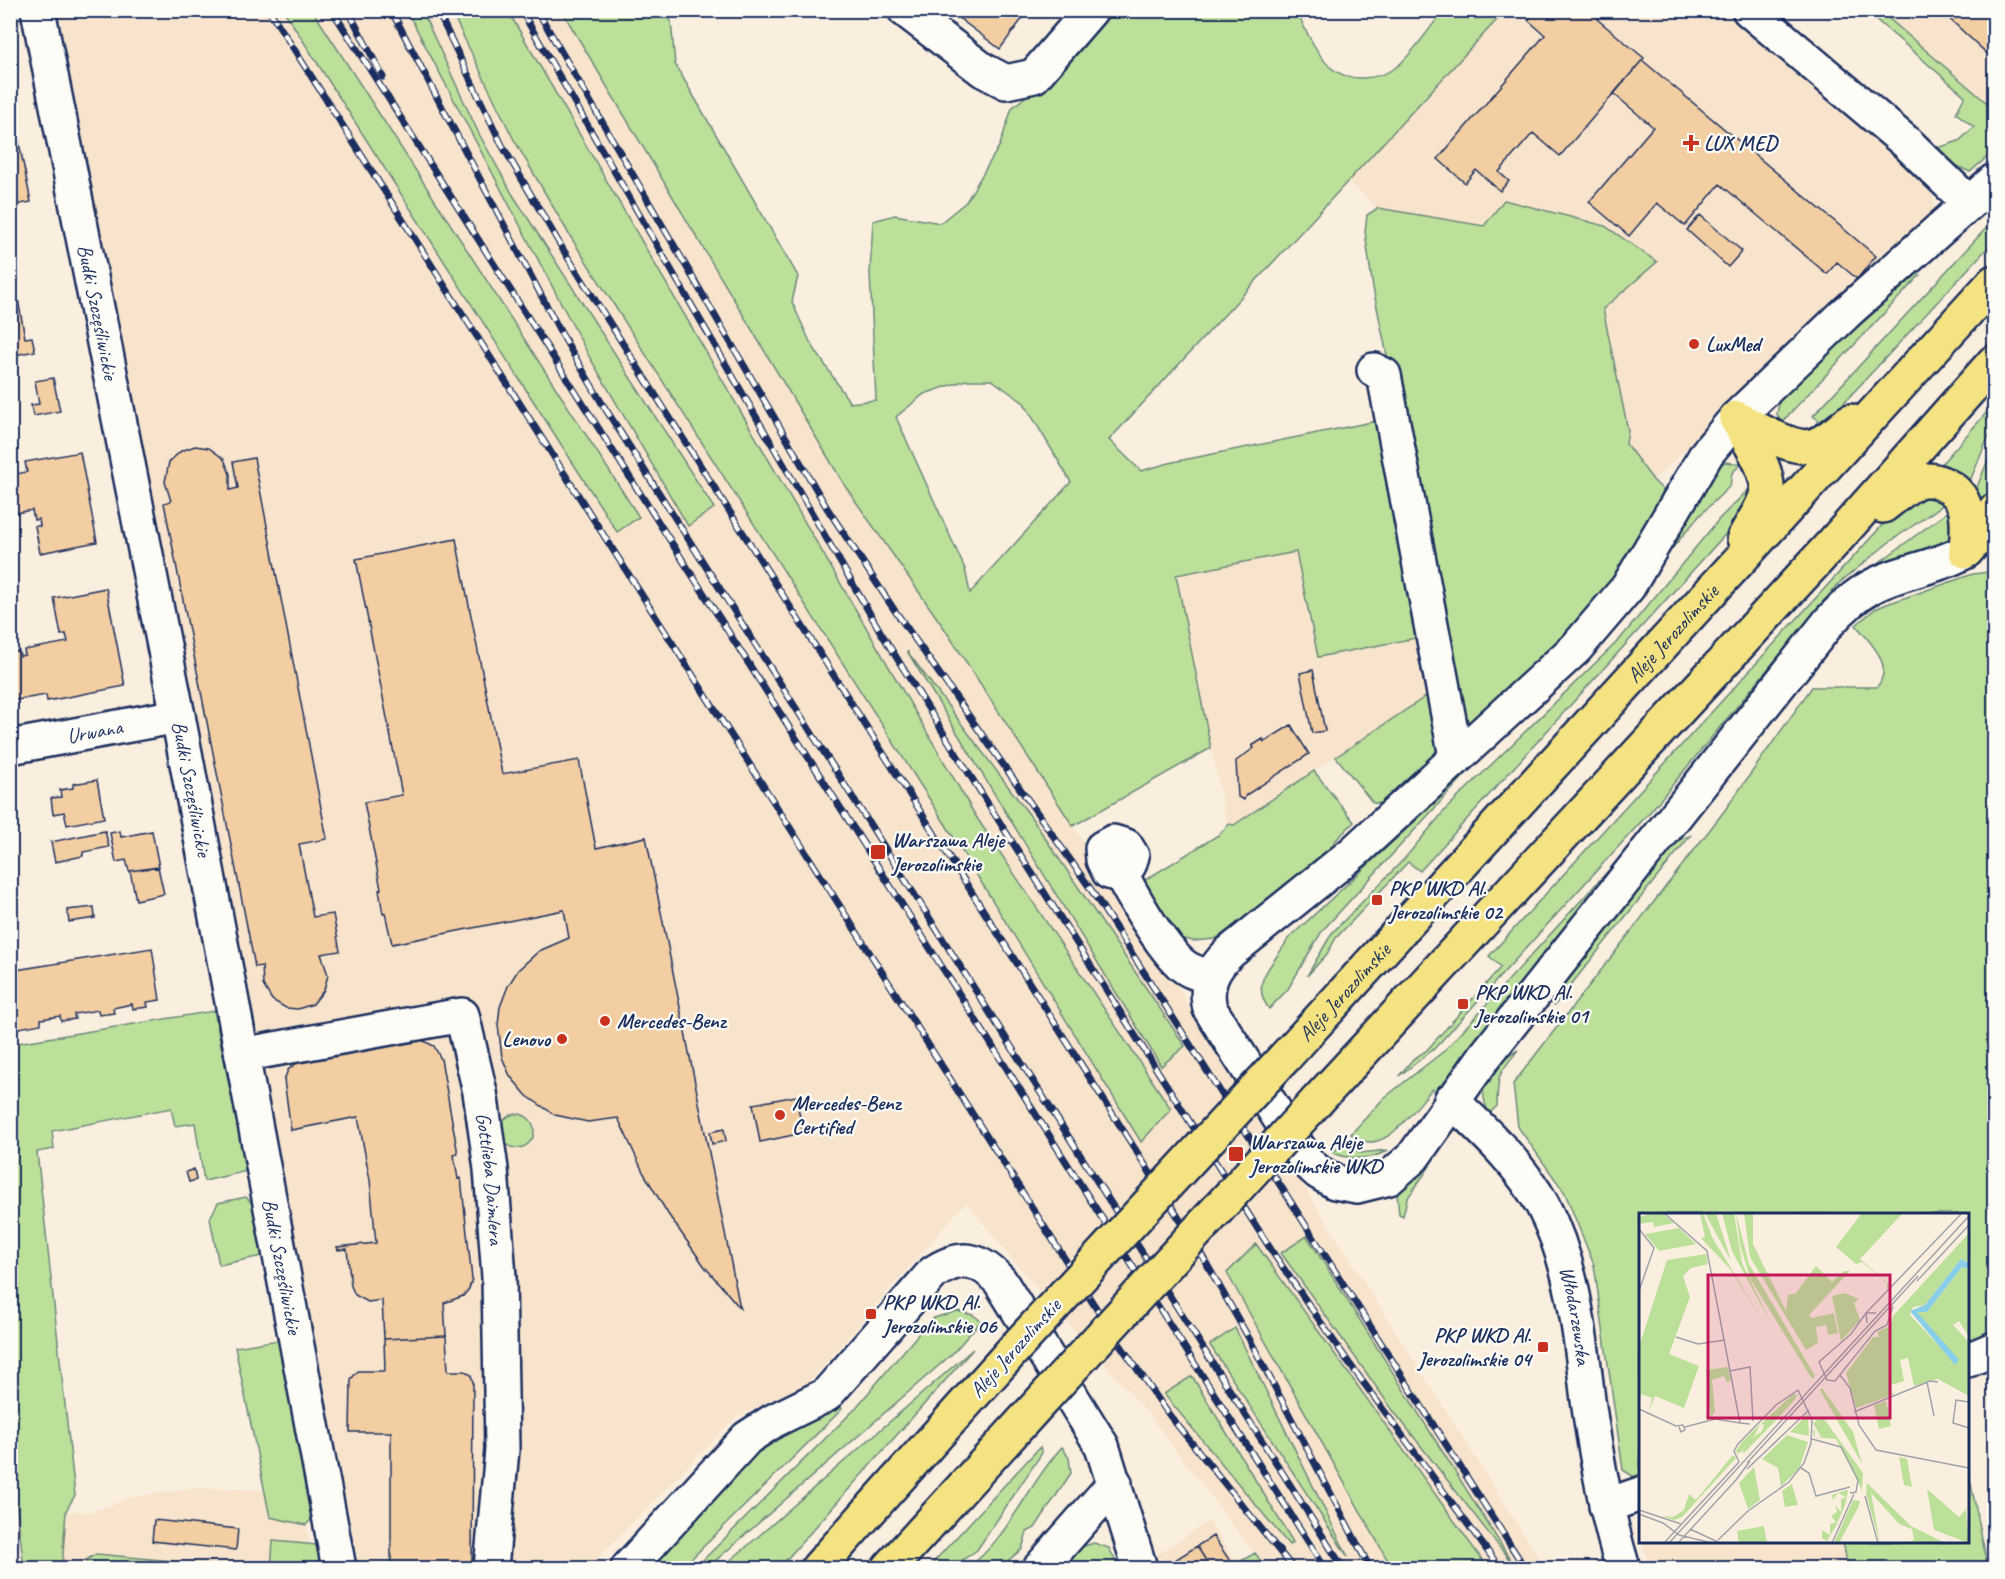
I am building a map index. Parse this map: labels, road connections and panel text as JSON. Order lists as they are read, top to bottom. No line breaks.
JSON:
{"streets":{"main road":["Aleje Jerozolimskie"],"street":["Budki Szczęśliwickie","Urwana","Gottlieba Daimlera","Włodarzewska"]},"crossings":[["Budki Szczęśliwickie","Urwana"],["Budki Szczęśliwickie","Gottlieba Daimlera"]],"places":{"health":["LUX MED"],"other":["LuxMed","Mercedes-Benz","Lenovo","Mercedes-Benz Certified"],"transit":["Warszawa Aleje Jerozolimskie","PKP WKD Al. Jerozolimskie 02","PKP WKD Al. Jerozolimskie 01","Warszawa Aleje Jerozolimskie WKD","PKP WKD Al. Jerozolimskie 06","PKP WKD Al. Jerozolimskie 04"]}}
